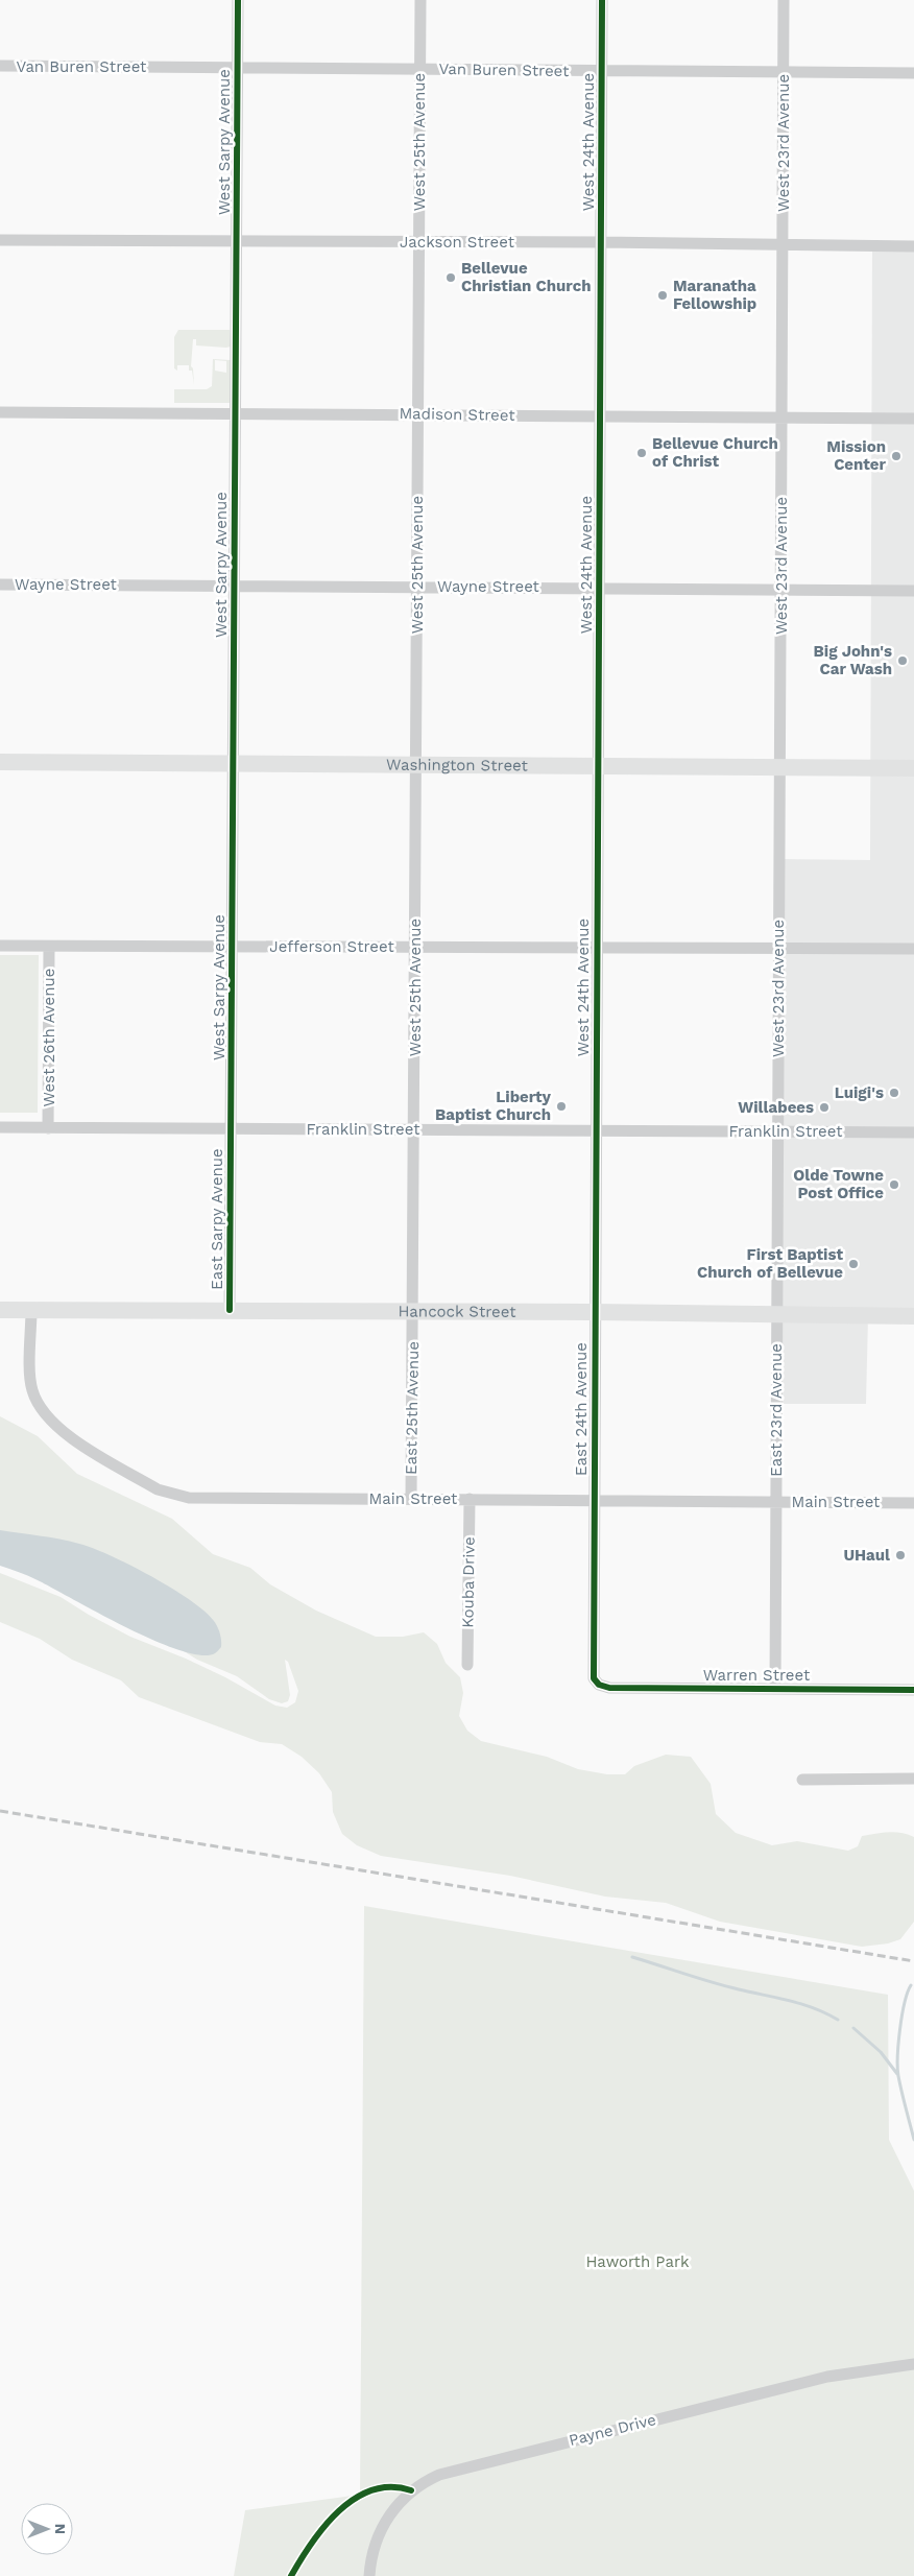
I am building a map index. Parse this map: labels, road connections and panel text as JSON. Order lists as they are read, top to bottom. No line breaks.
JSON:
{"streets":{"street":["Van Buren Street","West Sarpy Avenue","West 25th Avenue","West 24th Avenue","West 23rd Avenue","Jackson Street","Madison Street","Wayne Street","Washington Street","Jefferson Street","West 26th Avenue","Franklin Street","East Sarpy Avenue","Hancock Street","East 25th Avenue","East 24th Avenue","East 23rd Avenue","Main Street","Kouba Drive","Warren Street","Payne Drive"]},"crossings":[["Van Buren Street","West Sarpy Avenue"],["Van Buren Street","West 25th Avenue"],["Van Buren Street","West 24th Avenue"],["Van Buren Street","West 23rd Avenue"],["West Sarpy Avenue","Jackson Street"],["West Sarpy Avenue","Madison Street"],["West Sarpy Avenue","Wayne Street"],["West Sarpy Avenue","Washington Street"],["West Sarpy Avenue","Jefferson Street"],["West Sarpy Avenue","Franklin Street"],["West Sarpy Avenue","East Sarpy Avenue"],["West 25th Avenue","Jackson Street"],["West 25th Avenue","Madison Street"],["West 25th Avenue","Wayne Street"],["West 25th Avenue","Washington Street"],["West 25th Avenue","Jefferson Street"],["West 25th Avenue","Franklin Street"],["West 25th Avenue","East 25th Avenue"],["West 24th Avenue","Jackson Street"],["West 24th Avenue","Madison Street"],["West 24th Avenue","Wayne Street"],["West 24th Avenue","Washington Street"],["West 24th Avenue","Jefferson Street"],["West 24th Avenue","Franklin Street"],["West 24th Avenue","East 24th Avenue"],["West 23rd Avenue","Jackson Street"],["West 23rd Avenue","Madison Street"],["West 23rd Avenue","Wayne Street"],["West 23rd Avenue","Washington Street"],["West 23rd Avenue","Jefferson Street"],["West 23rd Avenue","Franklin Street"],["West 23rd Avenue","East 23rd Avenue"],["Jefferson Street","West 26th Avenue"],["West 26th Avenue","Franklin Street"],["Franklin Street","East Sarpy Avenue"],["Franklin Street","East 25th Avenue"],["Franklin Street","East 24th Avenue"],["Franklin Street","East 23rd Avenue"],["East Sarpy Avenue","Hancock Street"],["Hancock Street","East 25th Avenue"],["Hancock Street","East 24th Avenue"],["Hancock Street","East 23rd Avenue"],["Hancock Street","Main Street"],["East 25th Avenue","Main Street"],["East 24th Avenue","Main Street"],["East 24th Avenue","Warren Street"],["East 23rd Avenue","Main Street"],["East 23rd Avenue","Warren Street"],["Main Street","Kouba Drive"]],"parks":["Haworth Park"],"places":["Bellevue Christian Church","Maranatha Fellowship","Bellevue Church of Christ","Mission Center","Big John's Car Wash","Luigi's","Liberty Baptist Church","Willabees","Olde Towne Post Office","First Baptist Church of Bellevue","UHaul"],"north":"right"}
